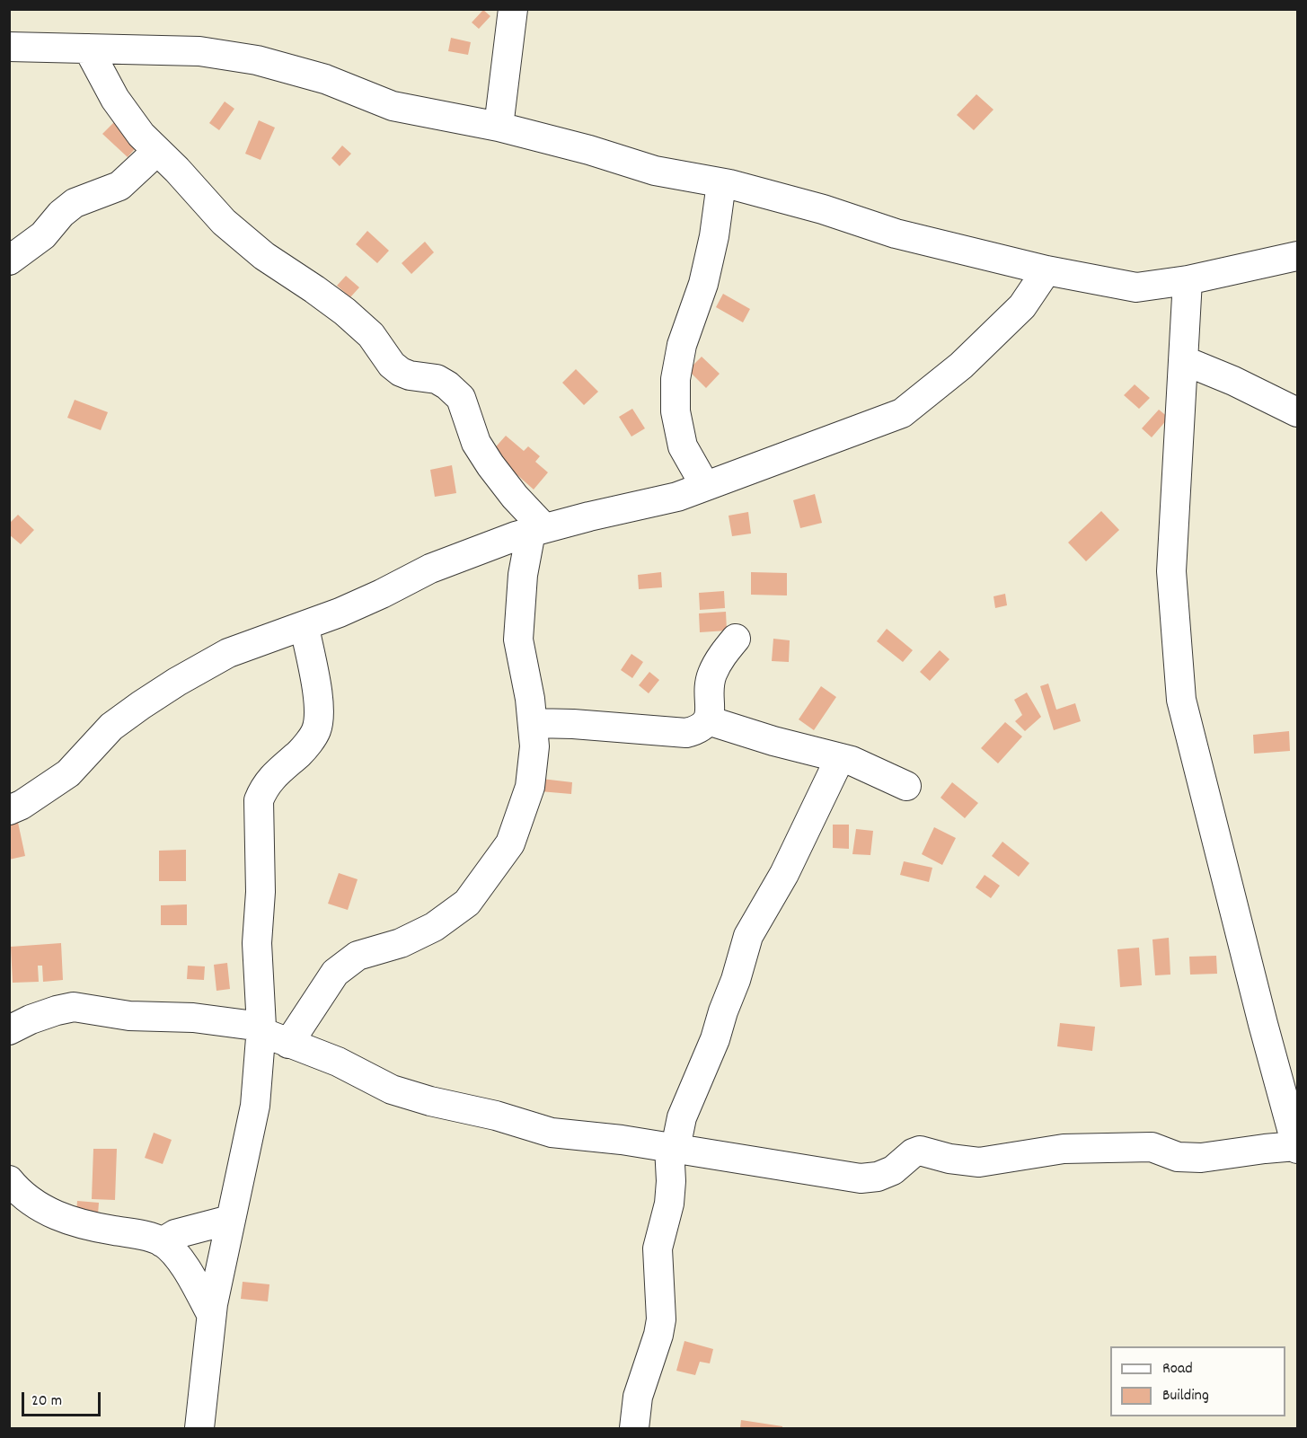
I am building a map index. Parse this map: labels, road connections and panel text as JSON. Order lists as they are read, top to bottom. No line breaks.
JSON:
{"legend":["Road","Building"],"scale_bar":"20 m"}
